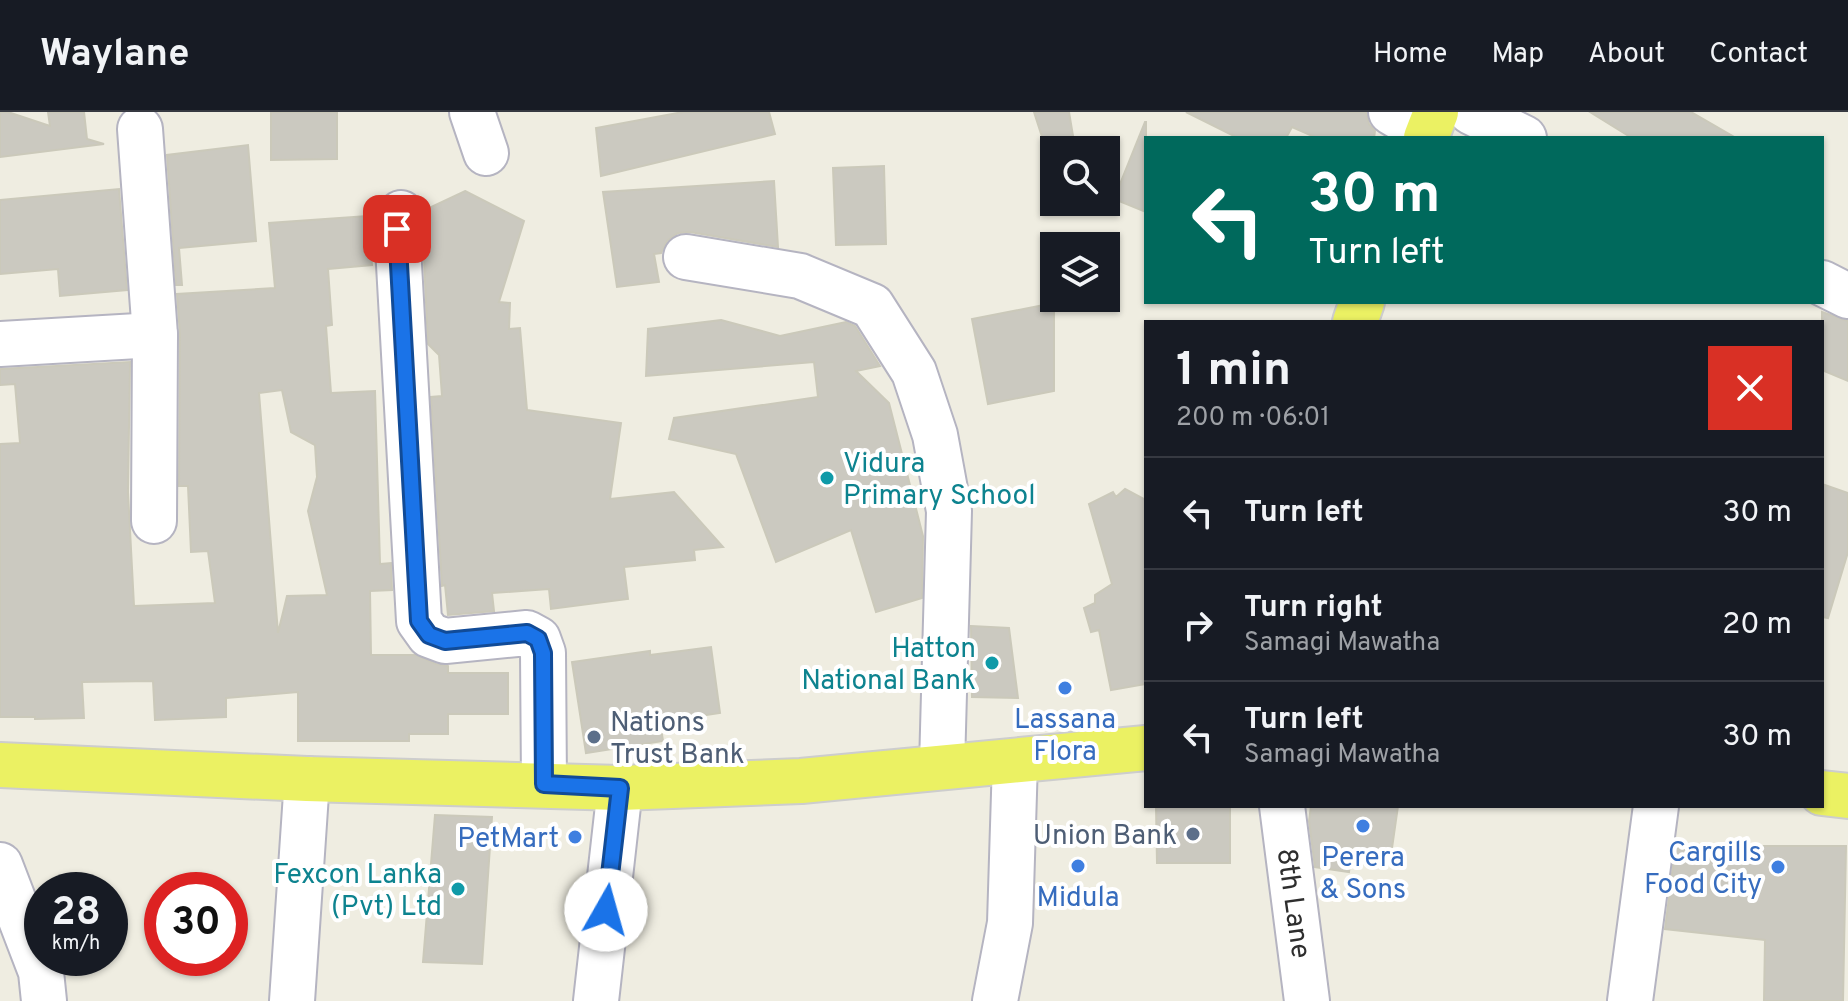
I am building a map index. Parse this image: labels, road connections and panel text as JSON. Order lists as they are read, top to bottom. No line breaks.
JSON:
{"streets":{"street":["8th Lane"]},"places":["Vidura Primary School","Hatton National Bank","Lassana Flora","Nations Trust Bank","Perera & Sons","Union Bank","PetMart","Midula","Cargills Food City","Fexcon Lanka (Pvt) Ltd"],"page":{"header":"Waylane","nav":["Home","Map","About","Contact"],"turn":["30 m","Turn left"],"heading":["1 min","200 m · 06:01"],"list":[{"name":"Turn left","value":"30 m"},{"name":"Turn right","note":"Samagi Mawatha","value":"20 m"},{"name":"Turn left","note":"Samagi Mawatha","value":"30 m"}],"speed":"28 km/h","limit":"30"}}
